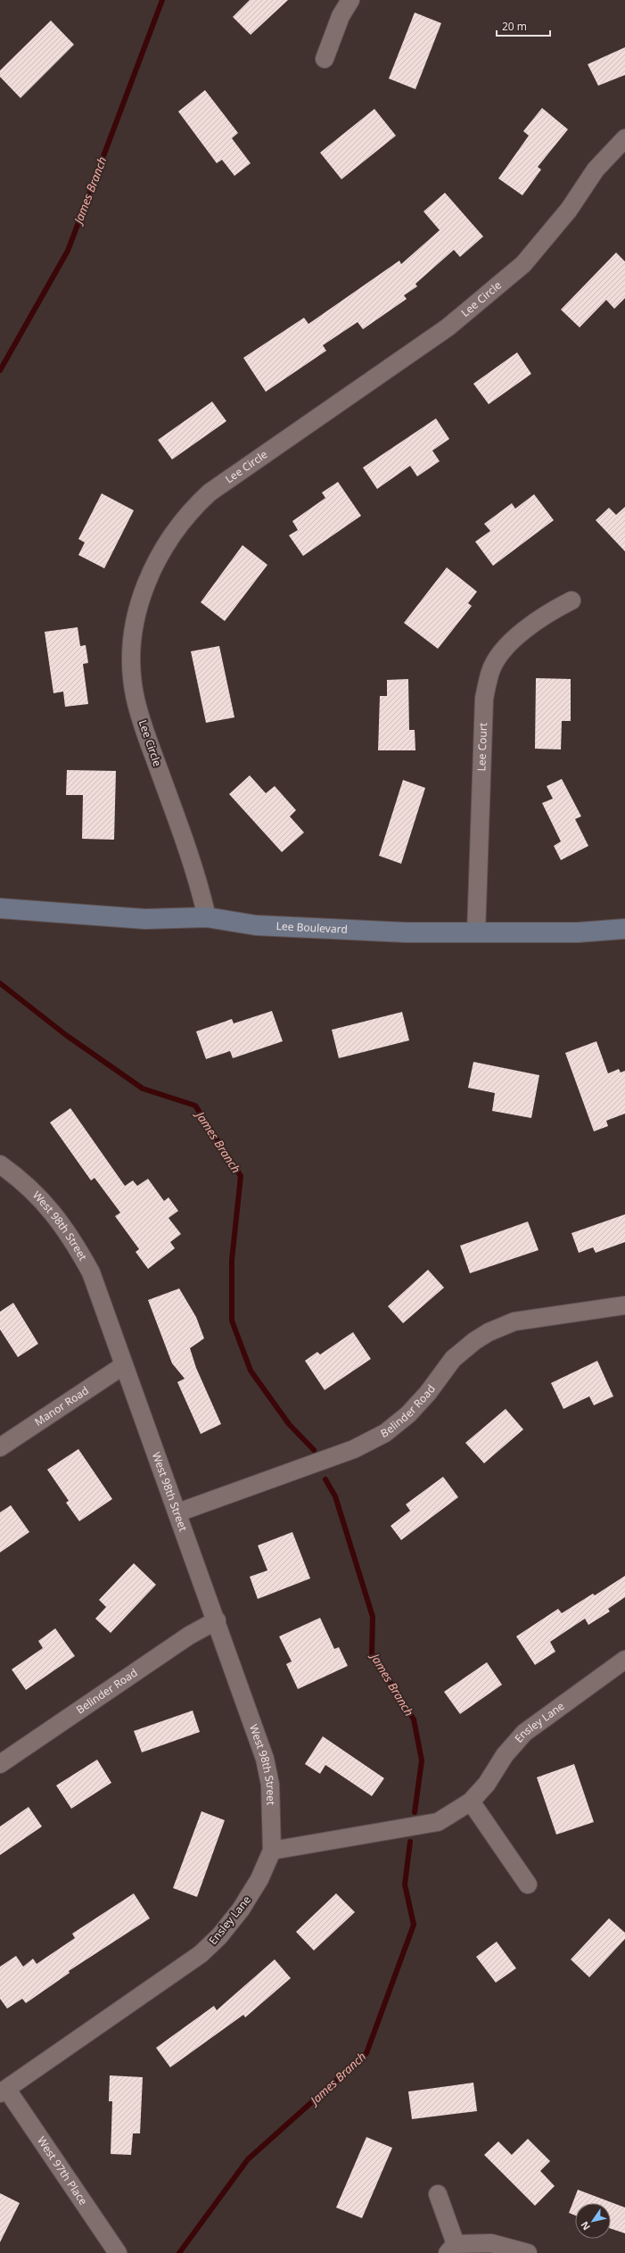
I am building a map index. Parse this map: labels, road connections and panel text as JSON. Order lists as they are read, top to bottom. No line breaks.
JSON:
{"streets":{"street":["Lee Circle","Lee Court","Lee Boulevard","West 98th Street","Manor Road","Belinder Road","Ensley Lane","West 97th Place"]},"crossings":[["Lee Circle","Lee Boulevard"],["Lee Court","Lee Boulevard"],["West 98th Street","Manor Road"],["West 98th Street","Belinder Road"],["West 98th Street","Ensley Lane"],["Ensley Lane","West 97th Place"]],"water":["James Branch"],"scale_bar":"20 m","north":"bottom left"}
